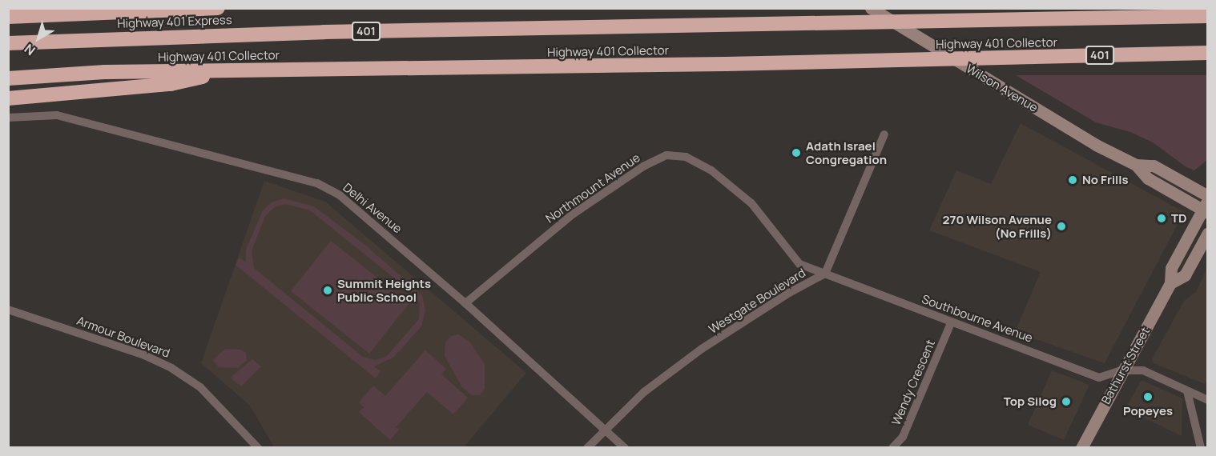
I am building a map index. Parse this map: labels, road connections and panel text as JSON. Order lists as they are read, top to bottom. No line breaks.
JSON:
{"streets":{"highway":["Highway 401 Express","401","Highway 401 Collector"],"main road":["Wilson Avenue","Bathurst Street"],"street":["Northmount Avenue","Delhi Avenue","Westgate Boulevard","Southbourne Avenue","Armour Boulevard","Wendy Crescent"]},"crossings":[["Wilson Avenue","Bathurst Street"],["Northmount Avenue","Delhi Avenue"],["Northmount Avenue","Westgate Boulevard"],["Northmount Avenue","Southbourne Avenue"],["Delhi Avenue","Westgate Boulevard"],["Westgate Boulevard","Southbourne Avenue"],["Southbourne Avenue","Bathurst Street"],["Southbourne Avenue","Wendy Crescent"]],"places":["Adath Israel Congregation","No Frills","TD","270 Wilson Avenue (No Frills)","Summit Heights Public School","Popeyes","Top Silog"],"north":"bottom left"}
